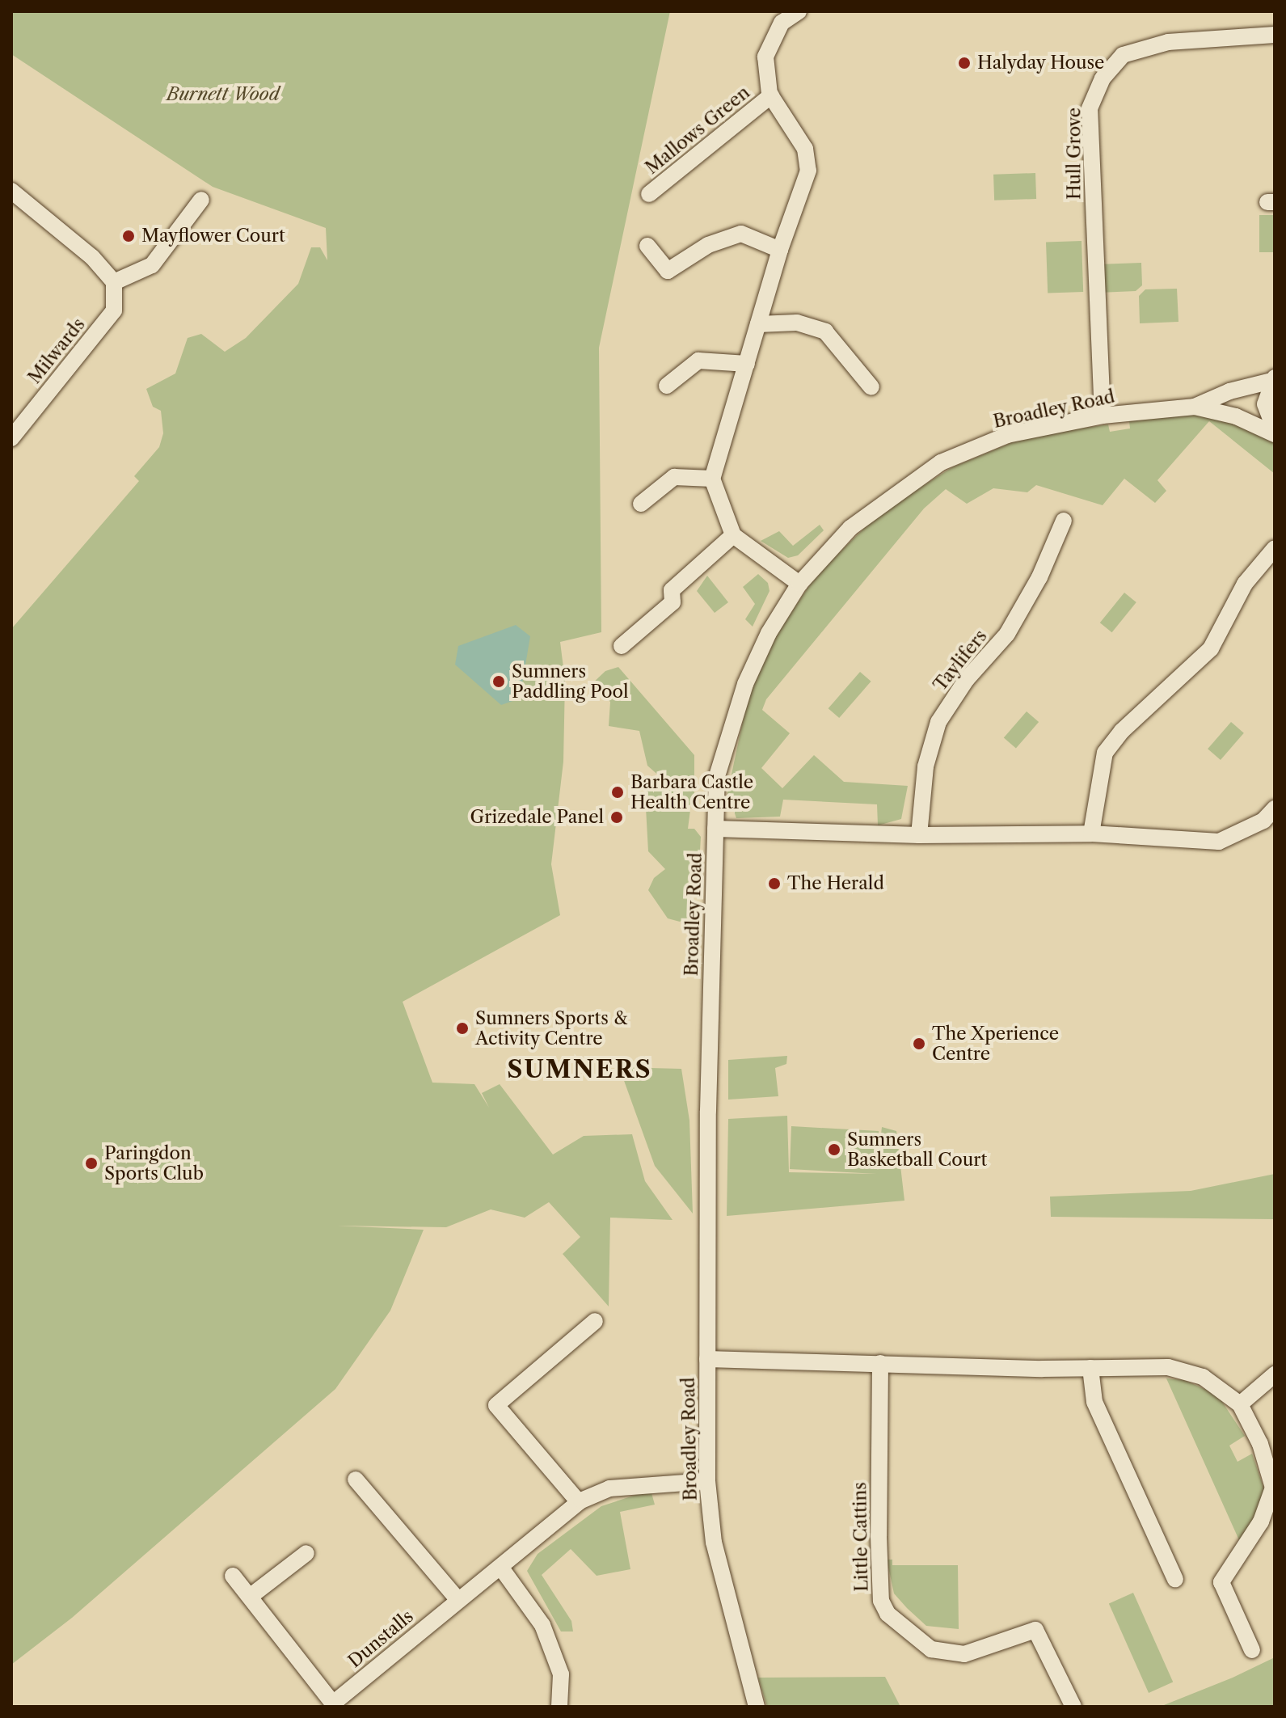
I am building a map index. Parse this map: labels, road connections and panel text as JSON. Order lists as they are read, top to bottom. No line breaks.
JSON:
{"streets":{"street":["Mallows Green","Hull Grove","Milwards","Broadley Road","Taylifers","Little Cattins","Dunstalls"]},"crossings":[["Hull Grove","Broadley Road"],["Broadley Road","Dunstalls"]],"districts":["SUMNERS"],"parks":["Burnett Wood"],"places":["Halyday House","Mayflower Court","Sumners Paddling Pool","Barbara Castle Health Centre","Grizedale Panel","The Herald","Sumners Sports & Activity Centre","The Xperience Centre","Sumners Basketball Court","Paringdon Sports Club"]}
